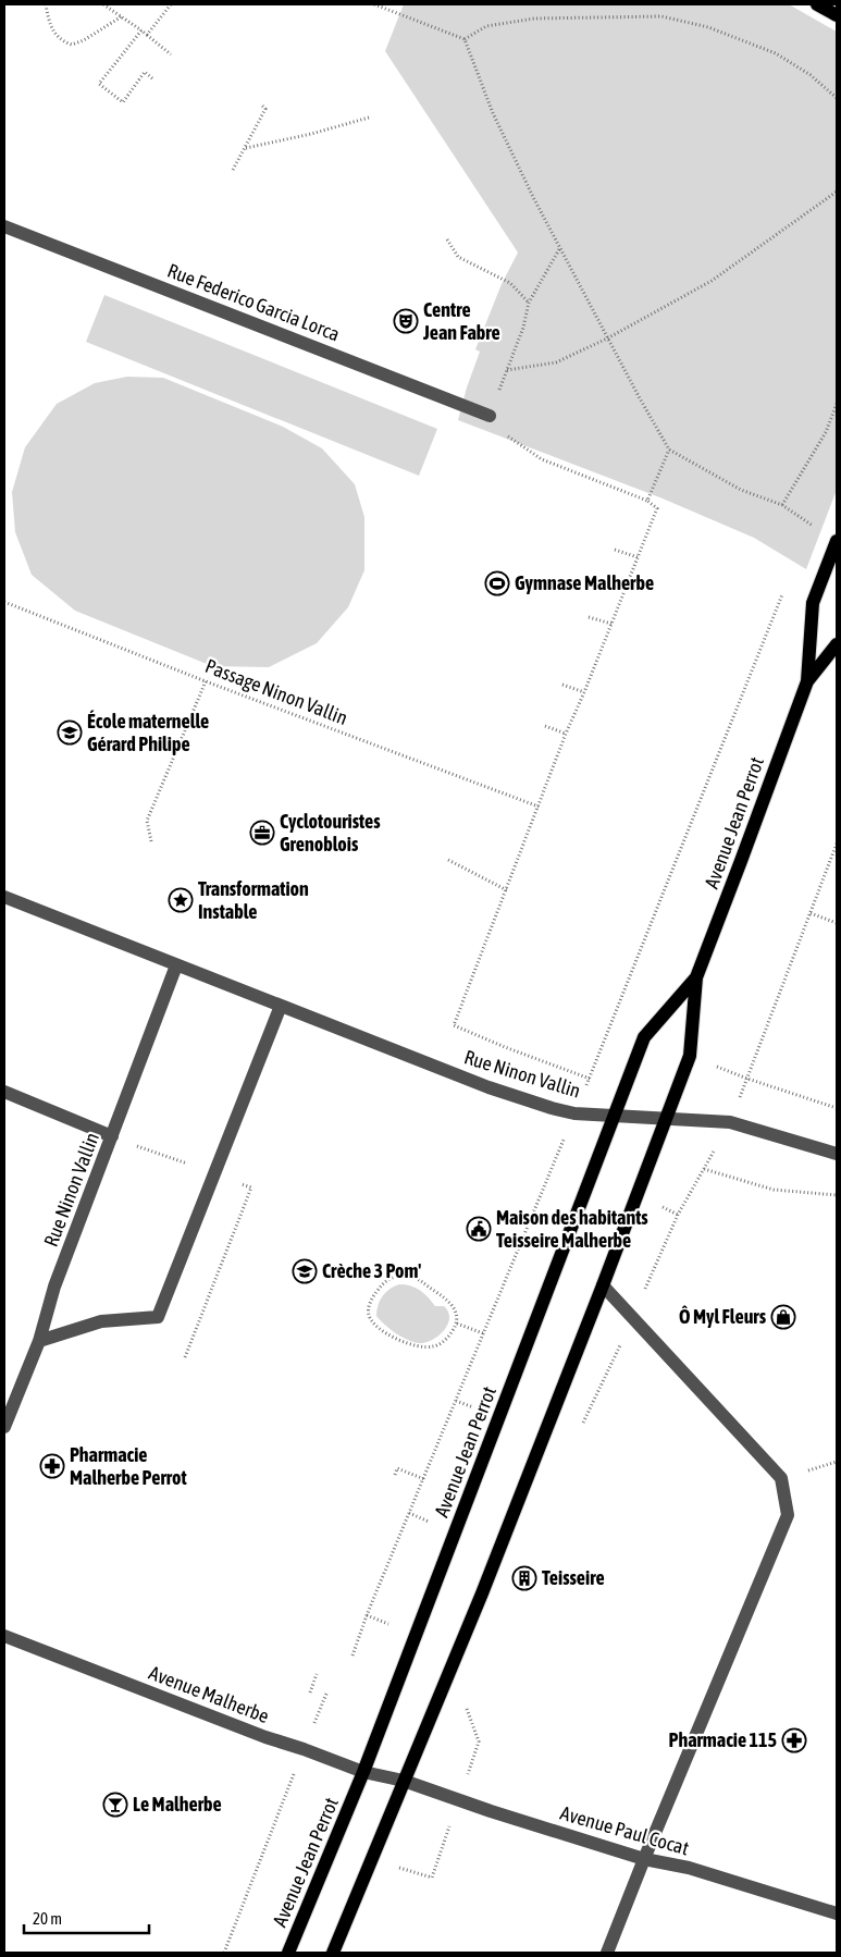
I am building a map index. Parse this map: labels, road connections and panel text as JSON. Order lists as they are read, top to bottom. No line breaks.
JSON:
{"streets":{"main road":["Avenue Jean Perrot"],"street":["Rue Federico Garcia Lorca","Rue Ninon Vallin","Avenue Malherbe","Avenue Paul Cocat"],"path":["Passage Ninon Vallin"]},"crossings":[["Avenue Jean Perrot","Rue Ninon Vallin"],["Avenue Jean Perrot","Avenue Malherbe"],["Avenue Jean Perrot","Avenue Paul Cocat"],["Avenue Malherbe","Avenue Paul Cocat"]],"places":{"theatre":["Centre Jean Fabre"],"sports":["Gymnase Malherbe"],"school or university":["École maternelle Gérard Philipe","Crèche 3 Pom'"],"office":["Cyclotouristes Grenoblois"],"place":["Transformation Instable"],"public building":["Maison des habitants Teisseire Malherbe"],"shop":["Ô Myl Fleurs"],"pharmacy":["Pharmacie Malherbe Perrot","Pharmacie 115"],"building":["Teisseire"],"bar":["Le Malherbe"]},"scale_bar":"20 m"}
